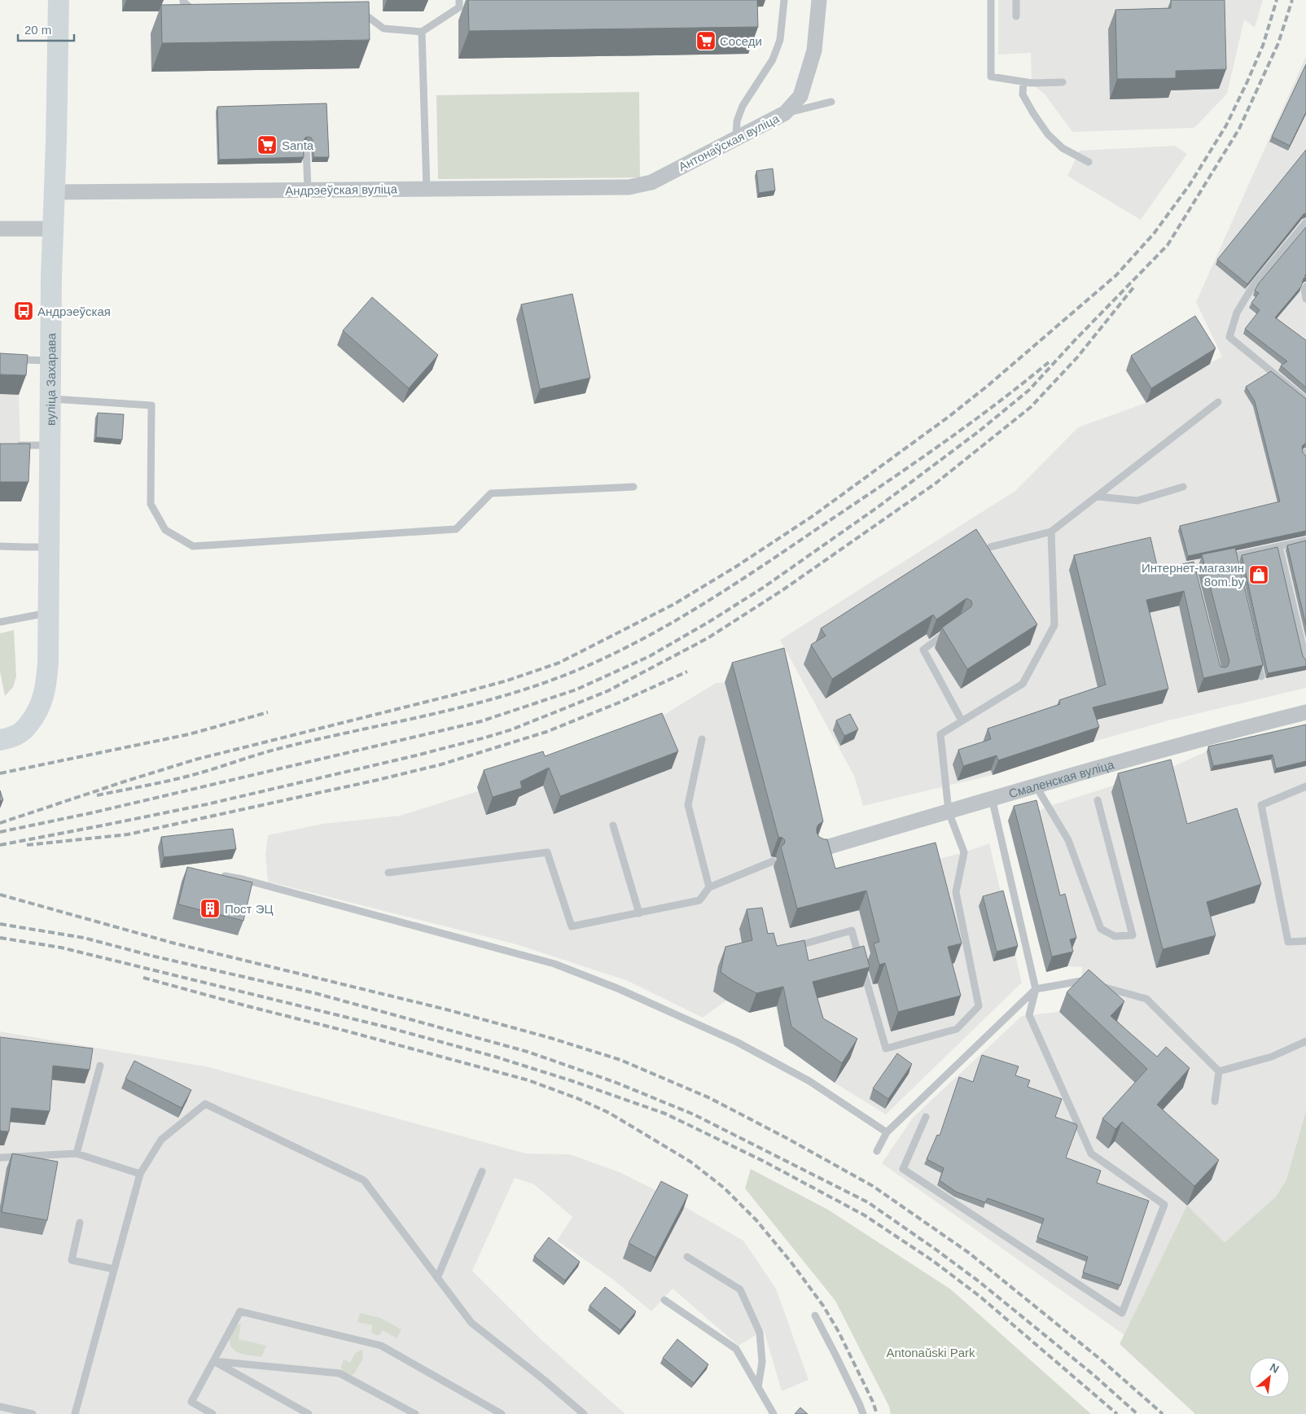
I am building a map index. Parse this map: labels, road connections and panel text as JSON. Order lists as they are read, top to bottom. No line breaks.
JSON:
{"streets":{"main road":["вуліца Захарава"],"street":["Антонаўская вуліца","Андрэеўская вуліца","Смаленская вуліца"]},"crossings":[["Антонаўская вуліца","Андрэеўская вуліца"],["Андрэеўская вуліца","вуліца Захарава"]],"parks":["Antonaŭski Park"],"places":{"supermarket":["Соседи","Santa"],"bus stop":["Андрэеўская"],"shop":["Интернет-магазин 8om.by"],"building":["Пост ЭЦ"]},"scale_bar":"20 m","north":"top right"}
